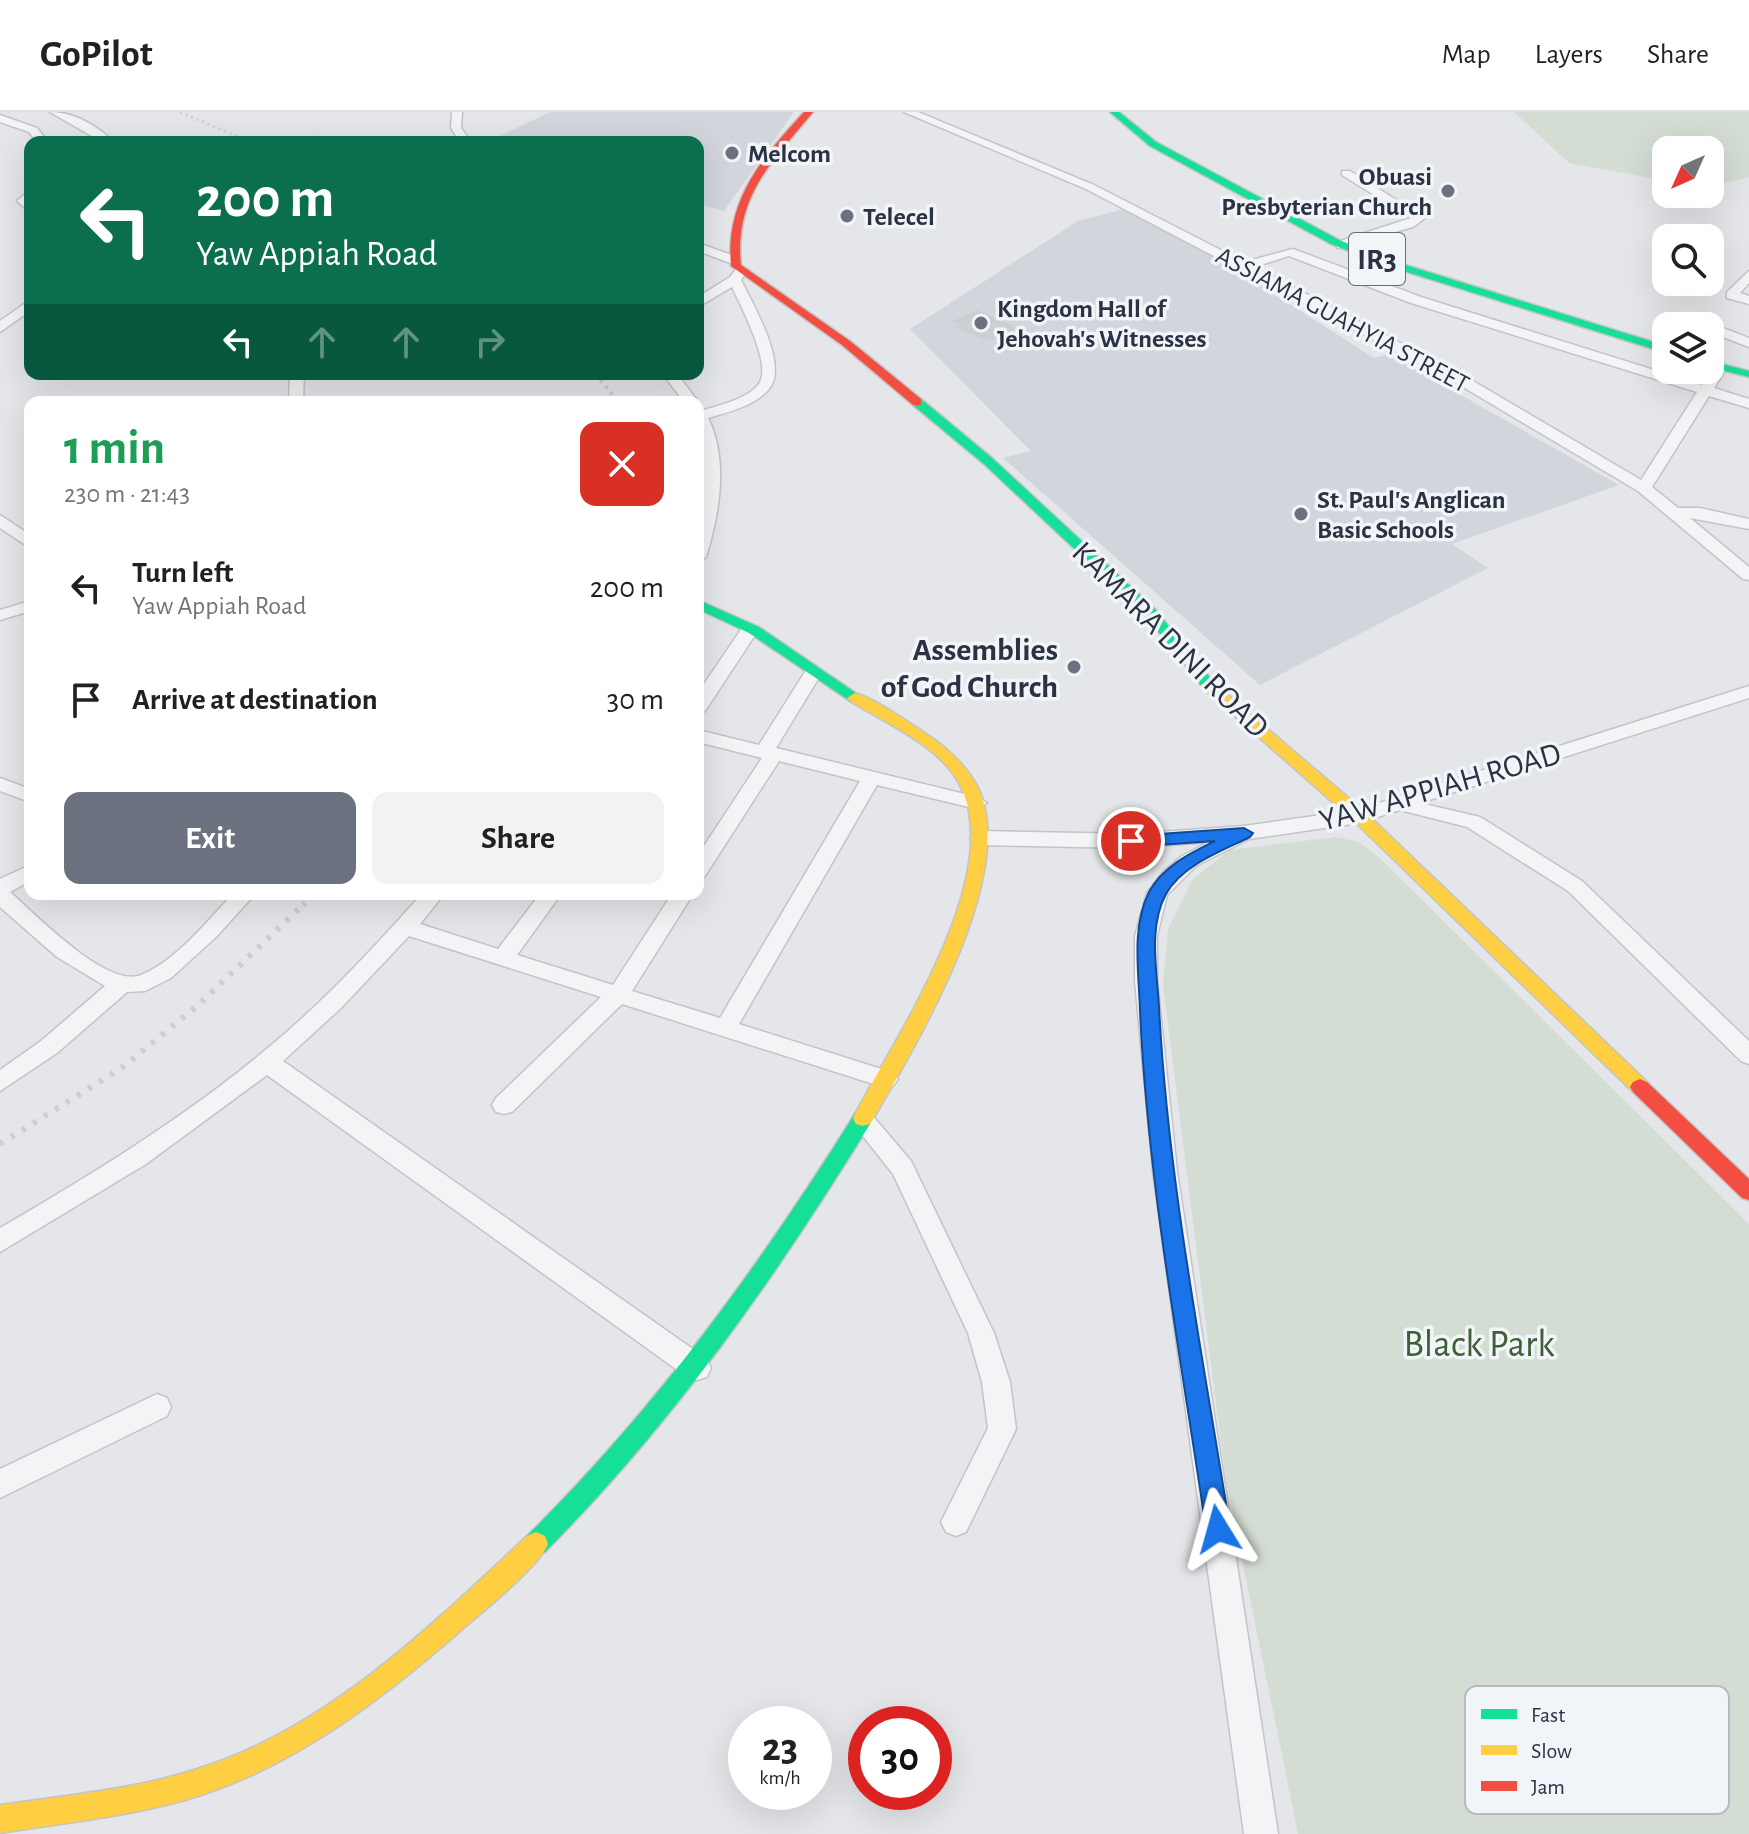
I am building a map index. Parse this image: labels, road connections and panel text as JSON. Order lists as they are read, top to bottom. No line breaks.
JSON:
{"streets":{"street":["IR3","ASSIAMA GUAHYIA STREET","KAMARA DINI ROAD","YAW APPIAH ROAD"]},"crossings":[["KAMARA DINI ROAD","YAW APPIAH ROAD"]],"parks":["Black Park"],"places":["Melcom","Obuasi Presbyterian Church","Telecel","Kingdom Hall of Jehovah's Witnesses","St. Paul's Anglican Basic Schools","Assemblies of God Church"],"legend":["Fast","Slow","Jam"],"north":"bottom left","page":{"header":"GoPilot","nav":["Map","Layers","Share"],"turn":["200 m","Yaw Appiah Road"],"heading":["1 min","230 m · 21:43"],"list":[{"name":"Turn left","note":"Yaw Appiah Road","value":"200 m"},{"name":"Arrive at destination","value":"30 m"}],"buttons":["Exit","Share"],"speed":"23 km/h","limit":"30"}}
